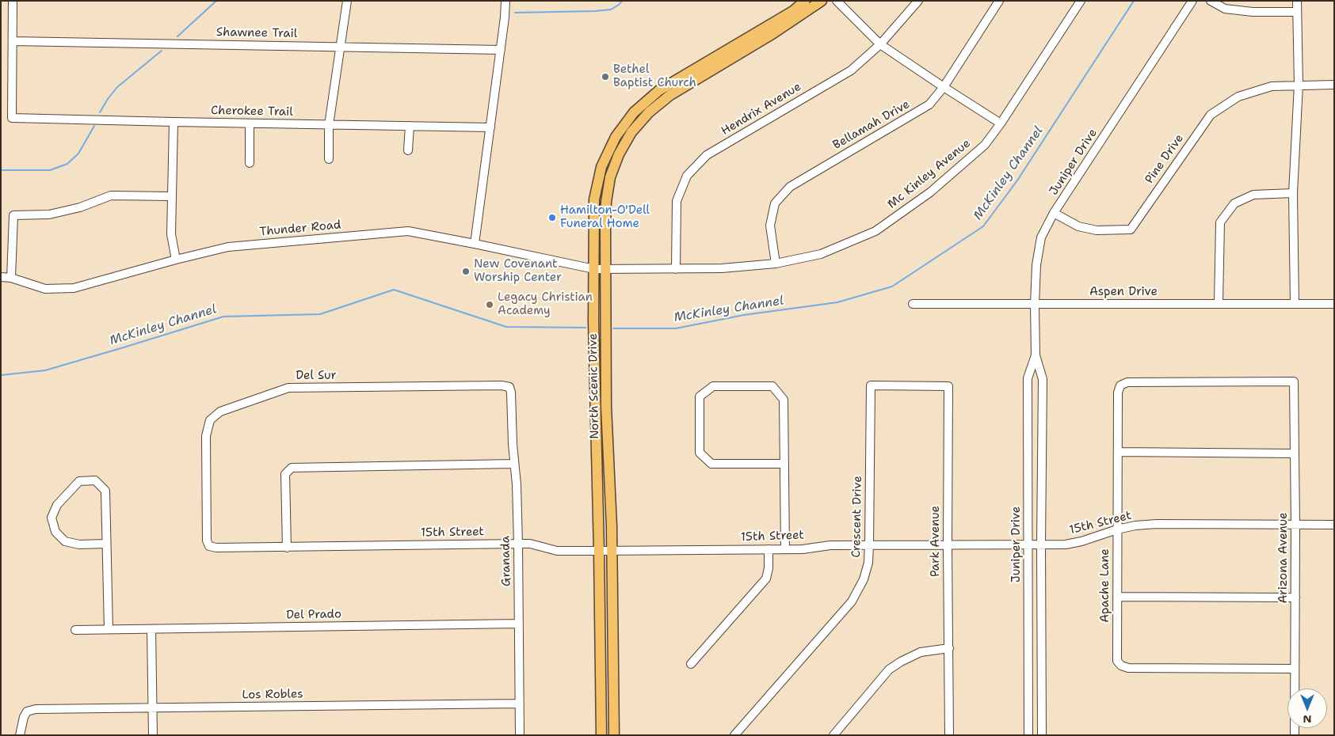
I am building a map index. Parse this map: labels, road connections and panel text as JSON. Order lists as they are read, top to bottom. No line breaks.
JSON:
{"streets":{"main road":["North Scenic Drive"],"street":["Shawnee Trail","Hendrix Avenue","Cherokee Trail","Bellamah Drive","Pine Drive","Juniper Drive","Mc Kinley Avenue","Thunder Road","Aspen Drive","Del Sur","Crescent Drive","15th Street","Park Avenue","Arizona Avenue","Granada","Apache Lane","Del Prado","Los Robles"]},"crossings":[["Shawnee Trail","Cherokee Trail"],["Hendrix Avenue","Mc Kinley Avenue"],["Bellamah Drive","Mc Kinley Avenue"],["Pine Drive","Juniper Drive"],["Juniper Drive","Aspen Drive"],["Juniper Drive","15th Street"],["Mc Kinley Avenue","Thunder Road"],["Mc Kinley Avenue","North Scenic Drive"],["Thunder Road","North Scenic Drive"],["Del Sur","15th Street"],["Del Sur","Granada"],["North Scenic Drive","15th Street"],["Crescent Drive","15th Street"],["Crescent Drive","Park Avenue"],["15th Street","Park Avenue"],["15th Street","Arizona Avenue"],["15th Street","Granada"],["15th Street","Apache Lane"],["Arizona Avenue","Apache Lane"],["Granada","Del Prado"],["Granada","Los Robles"]],"water":["McKinley Channel"],"places":["Bethel Baptist Church","Hamilton-O'Dell Funeral Home","New Covenant Worship Center","Legacy Christian Academy"],"north":"bottom"}
